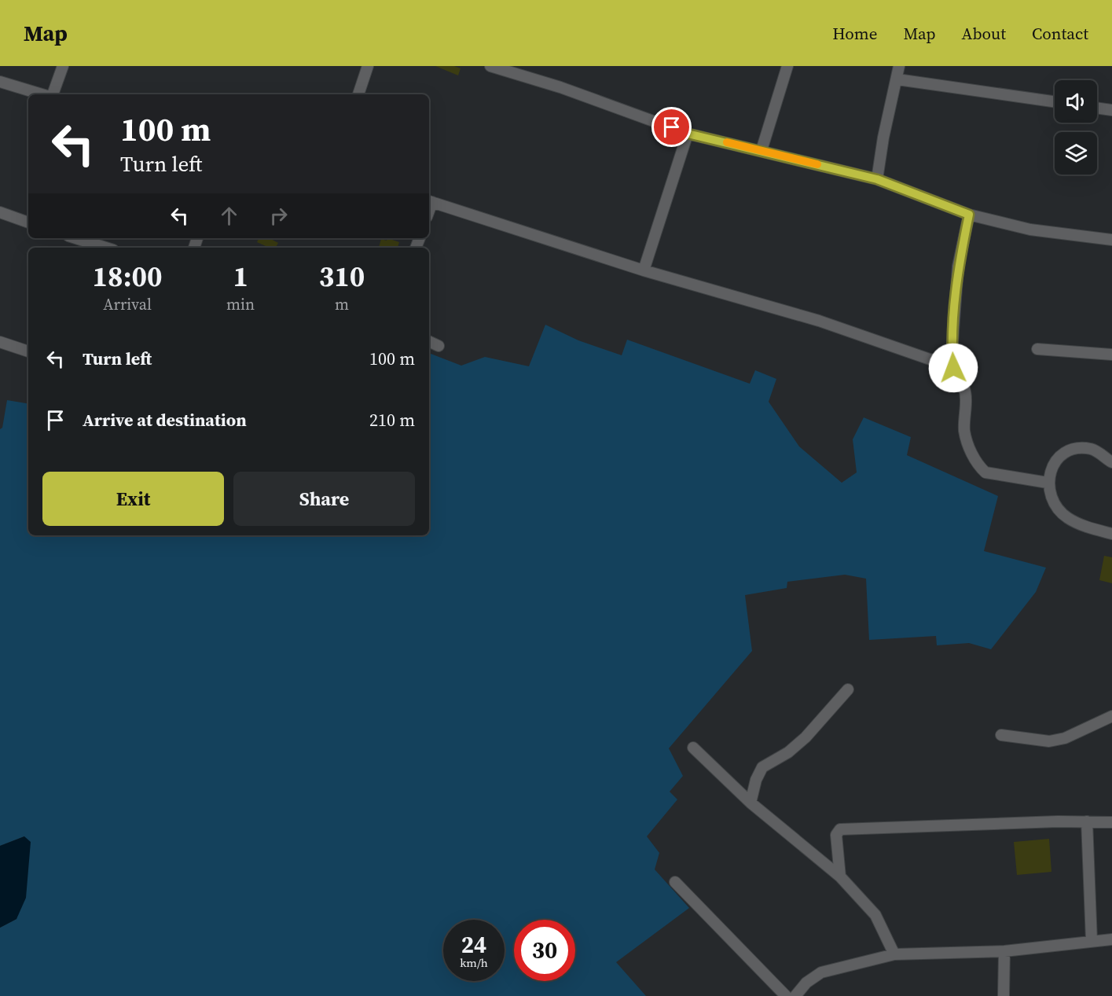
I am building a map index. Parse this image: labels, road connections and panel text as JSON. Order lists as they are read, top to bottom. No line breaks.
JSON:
{"page":{"header":"Map","nav":["Home","Map","About","Contact"],"turn":["100 m","Turn left"],"eta":["18:00","Arrival","1","min","310","m"],"list":[{"name":"Turn left","value":"100 m"},{"name":"Arrive at destination","value":"210 m"}],"buttons":["Exit","Share"],"speed":"24 km/h","limit":"30"}}
